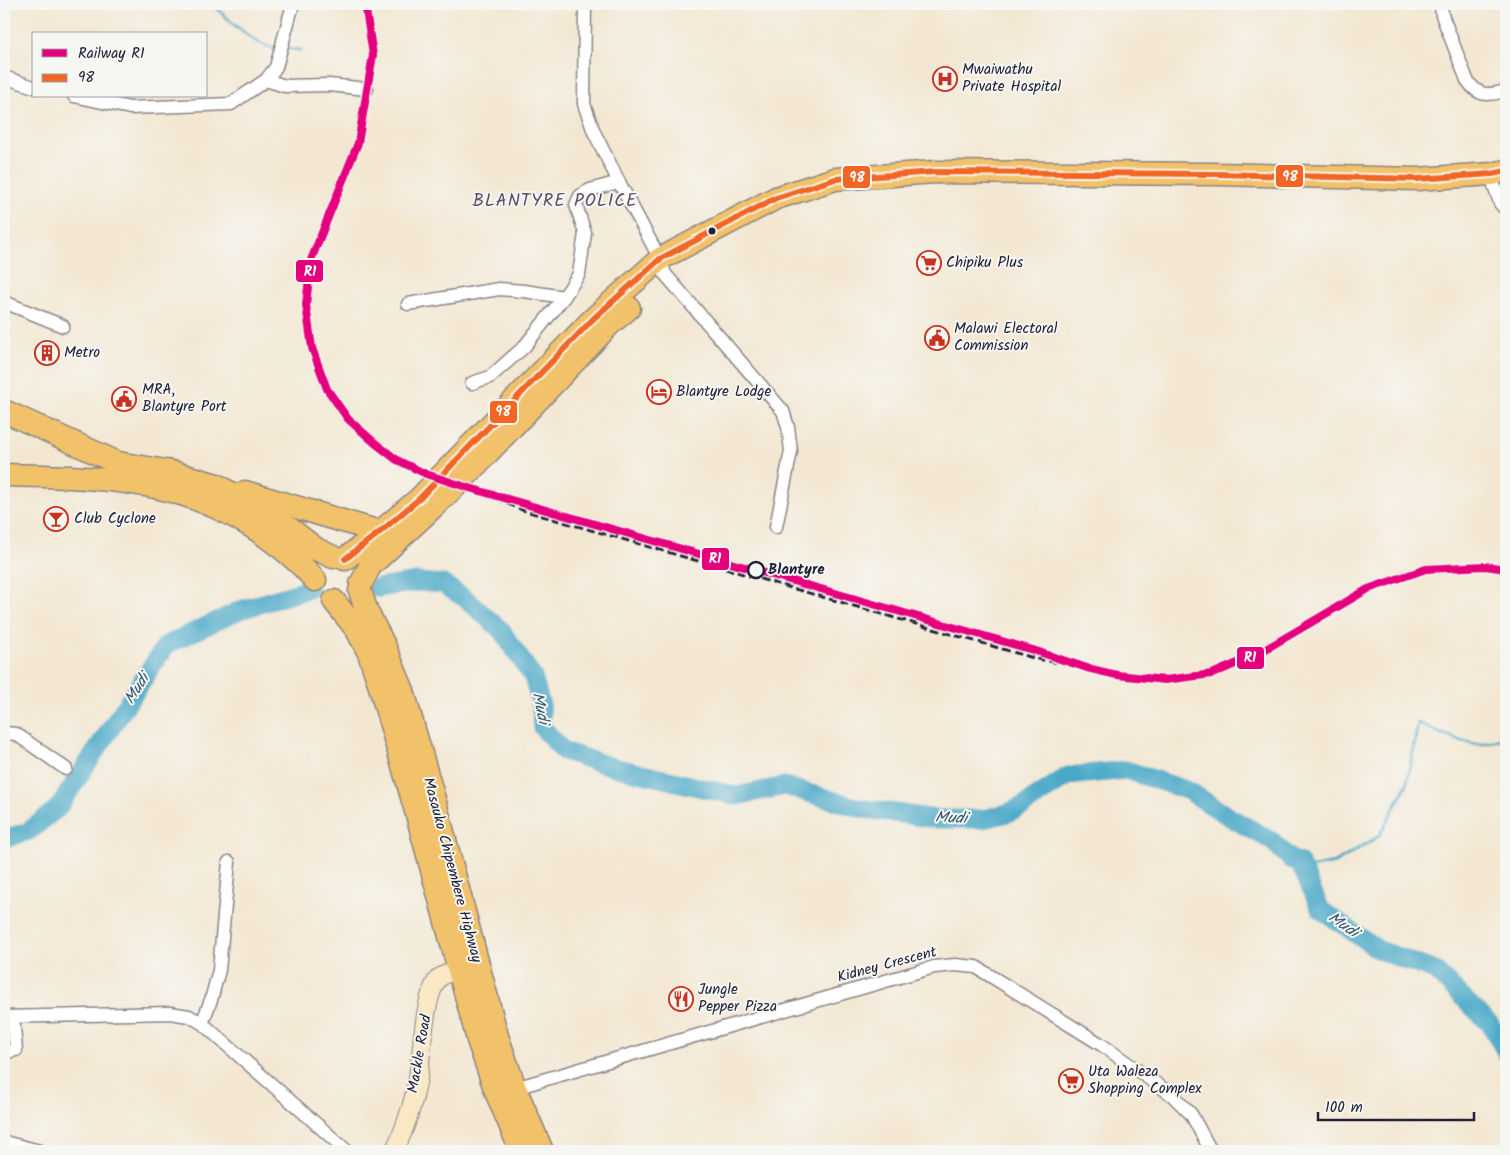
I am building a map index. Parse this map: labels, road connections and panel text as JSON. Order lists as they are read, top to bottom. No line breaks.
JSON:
{"streets":{"highway":["Masauko Chipembere Highway"],"street":["Kidney Crescent","Mackle Road"]},"crossings":[["Masauko Chipembere Highway","Kidney Crescent"],["Masauko Chipembere Highway","Mackle Road"]],"districts":["BLANTYRE POLICE"],"water":["Mudi"],"places":{"hospital":["Mwaiwathu Private Hospital"],"supermarket":["Chipiku Plus","Uta Waleza Shopping Complex"],"public building":["Malawi Electoral Commission","MRA, Blantyre Port"],"building":["Metro"],"hotel":["Blantyre Lodge"],"bar":["Club Cyclone"],"other":["Blantyre"],"restaurant":["Jungle Pepper Pizza"]},"lines":["rail line R1","transit line 98"],"legend":["Railway R1","98"],"scale_bar":"100 m"}
